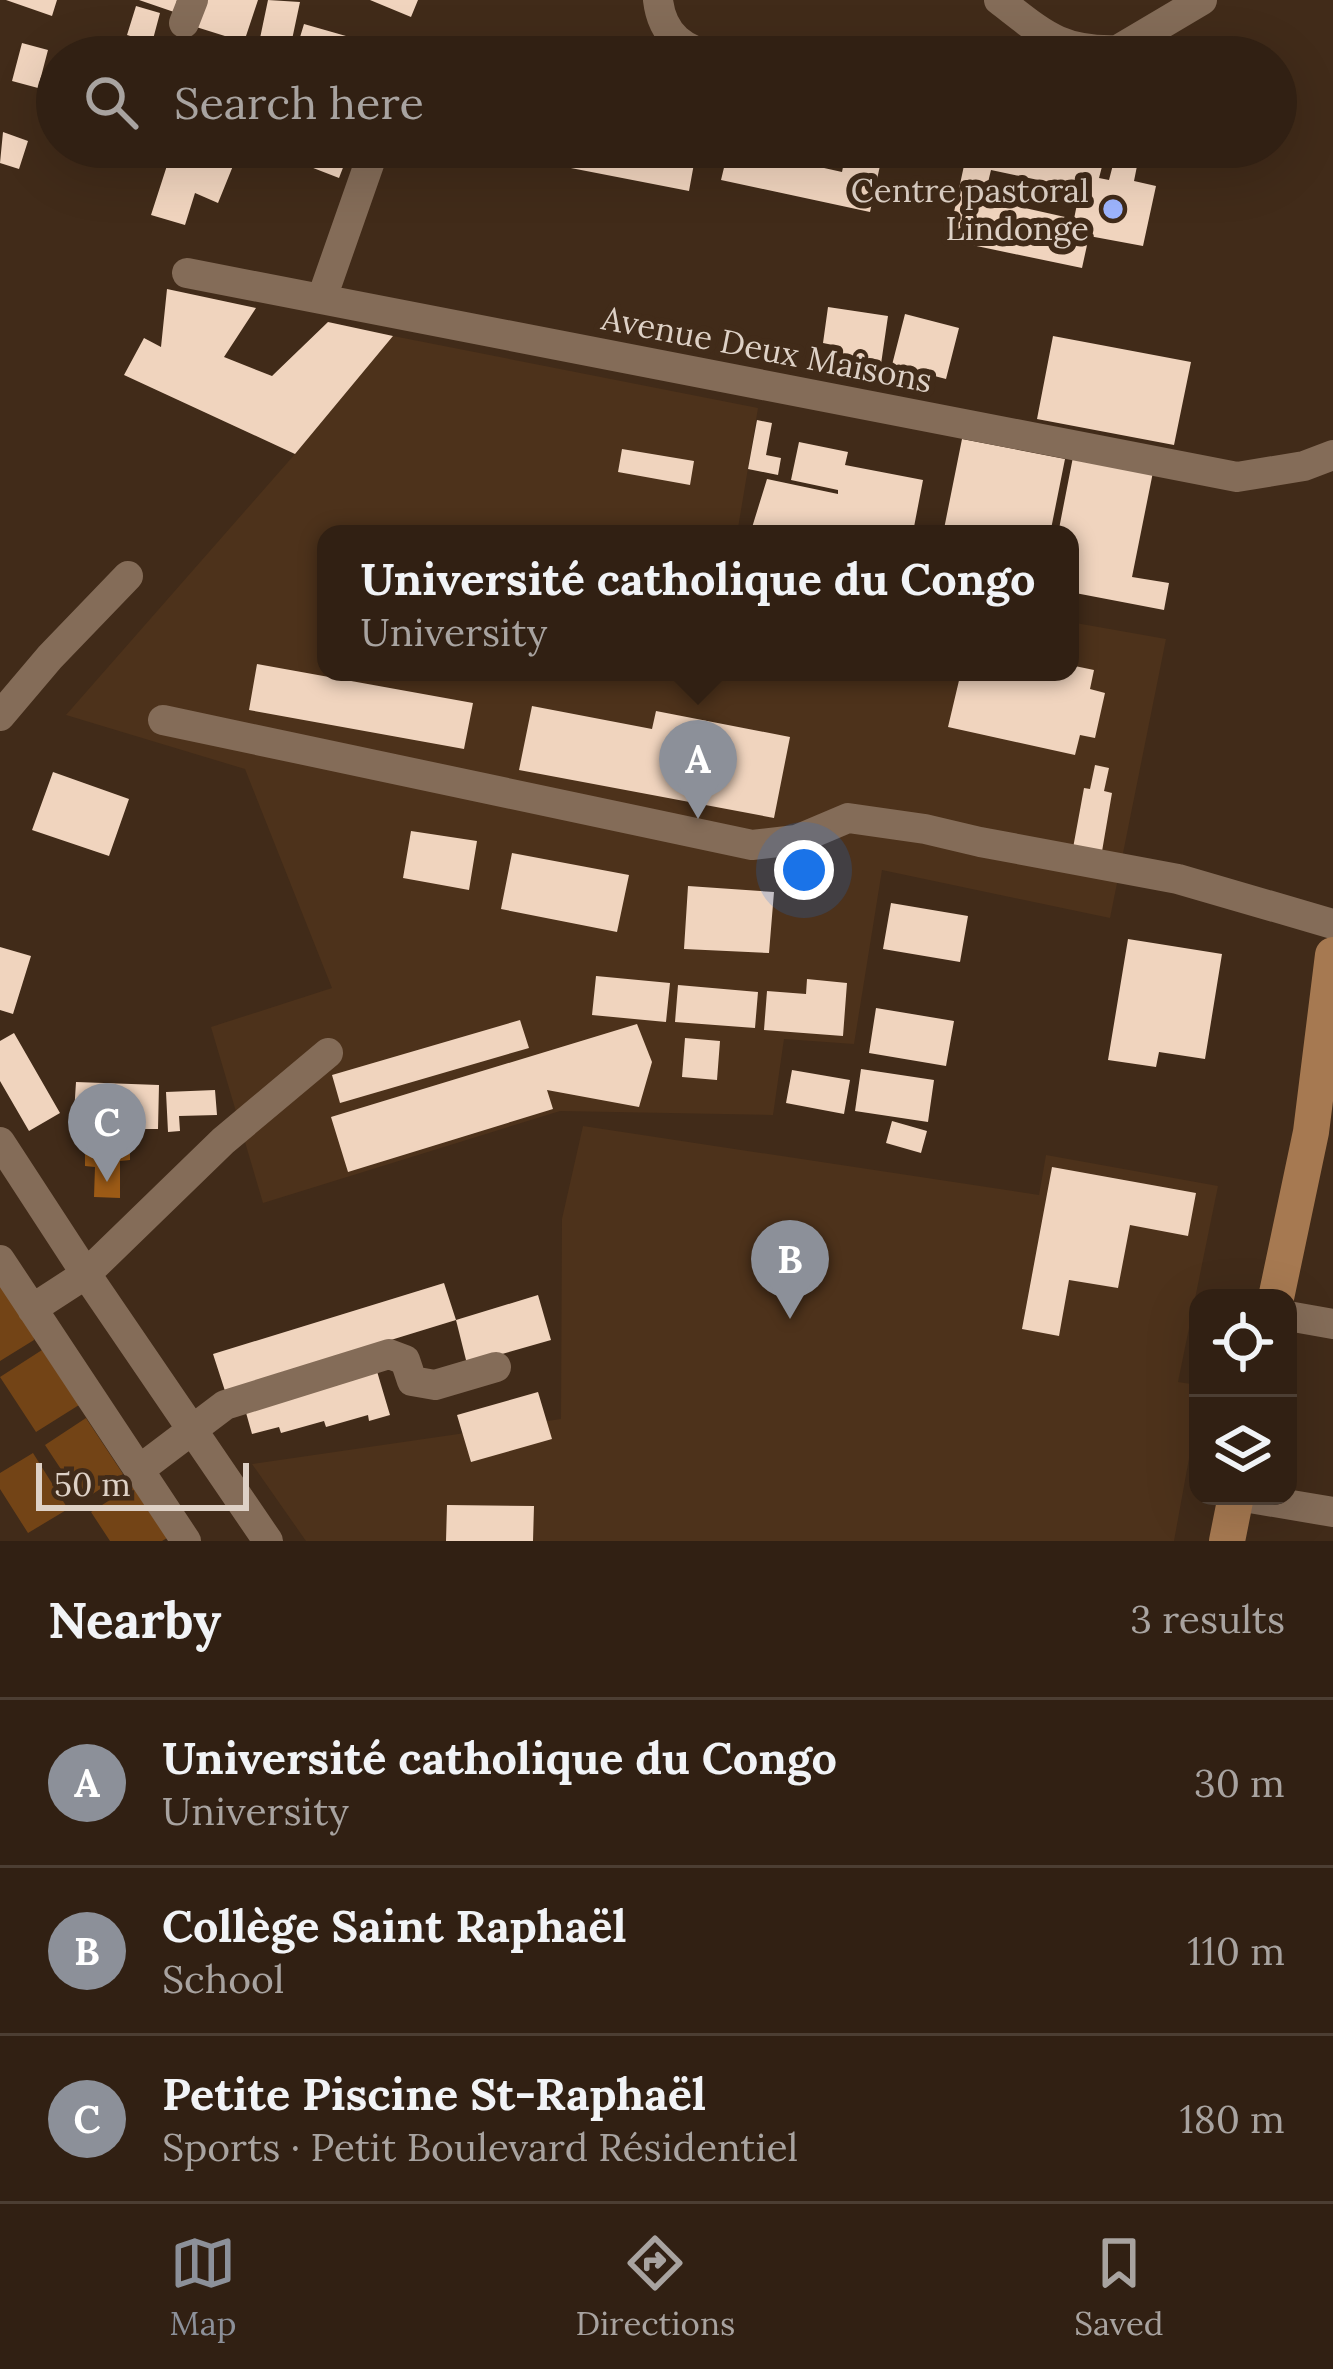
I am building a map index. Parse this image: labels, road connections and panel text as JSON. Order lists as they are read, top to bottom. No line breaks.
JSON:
{"streets":{"street":["Avenue Deux Maisons"]},"places":["Centre pastoral Lindonge"],"scale_bar":"50 m","page":{"search":"Search here","popup":["Université catholique du Congo","University"],"pins":["A","C","B"],"scale":"50 m","heading":["Nearby","3 results"],"list":[{"mark":"A","name":"Université catholique du Congo","note":"University","value":"30 m"},{"mark":"B","name":"Collège Saint Raphaël","note":"School","value":"110 m"},{"mark":"C","name":"Petite Piscine St-Raphaël","note":"Sports · Petit Boulevard Résidentiel","value":"180 m"}],"nav":["Map","Directions","Saved"]}}
